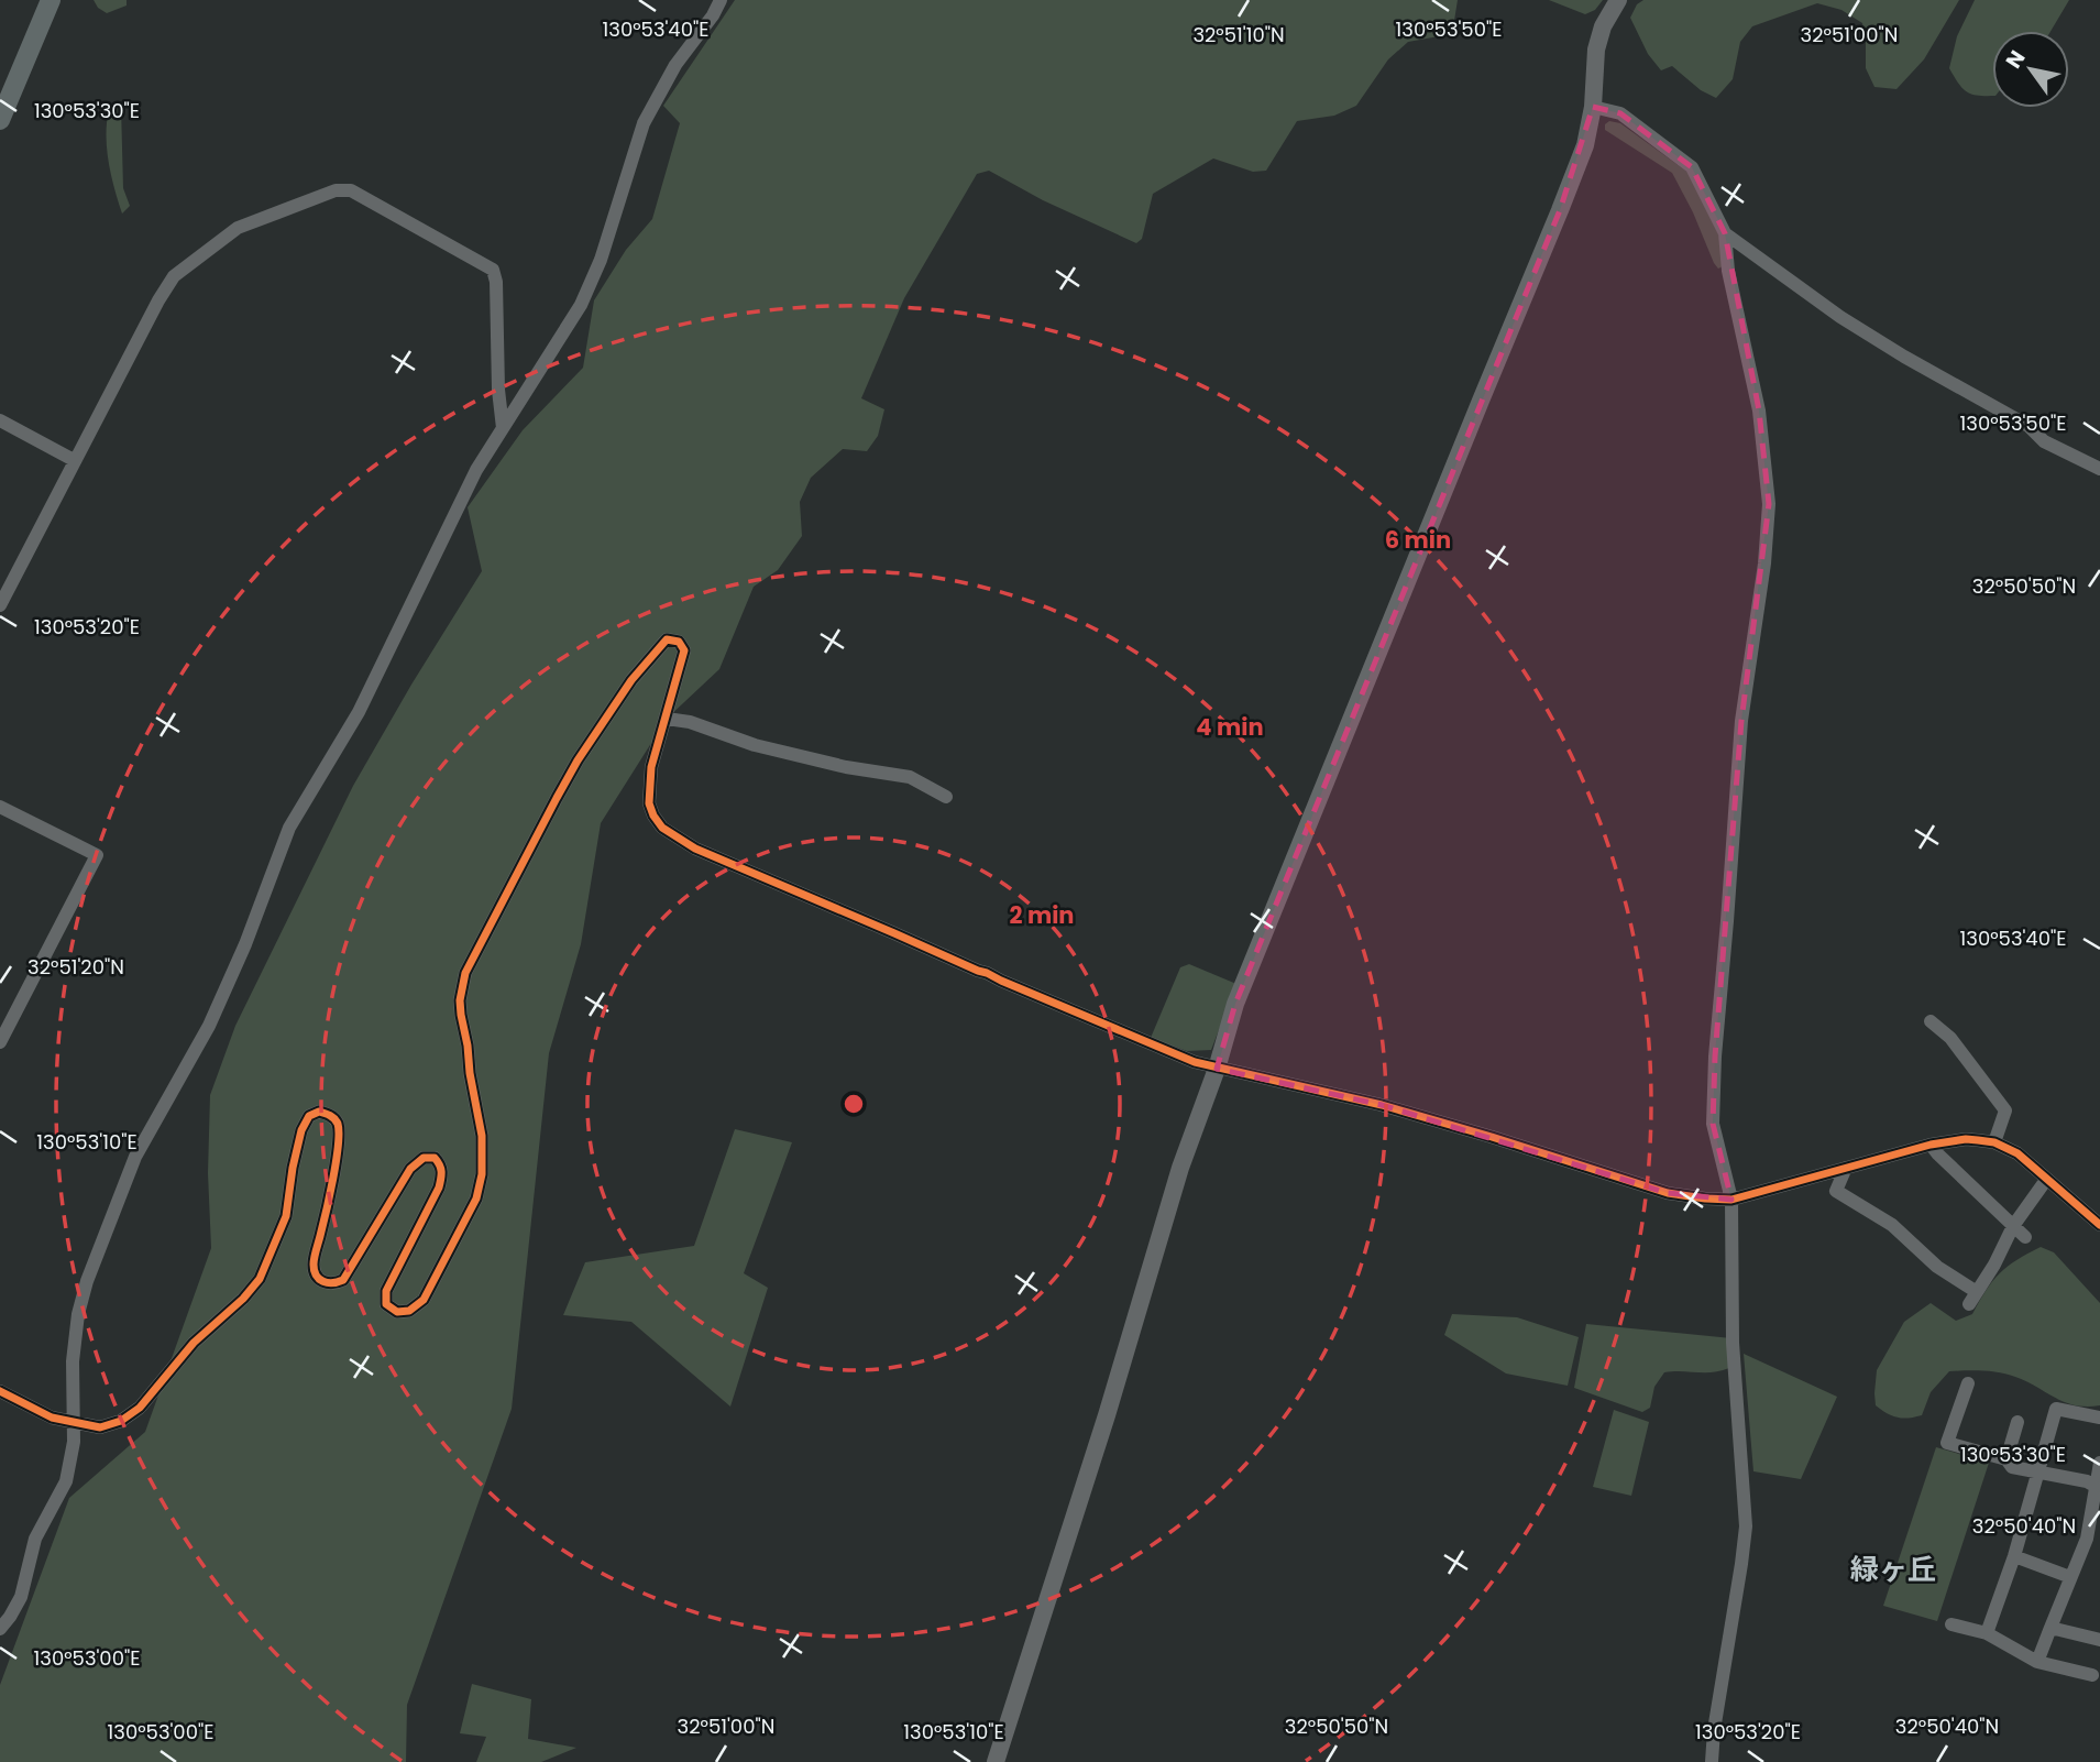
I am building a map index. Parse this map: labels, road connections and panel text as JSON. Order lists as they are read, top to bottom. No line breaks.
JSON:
{"districts":["緑ヶ丘"],"north":"top left","coordinates":["130°53'40\"E","130°53'50\"E","32°51'00\"N","32°51'10\"N","130°53'30\"E","32°50'50\"N","130°53'20\"E","32°51'20\"N","130°53'10\"E","32°50'40\"N","130°53'00\"E"],"rings":["6 min","4 min","2 min"]}
